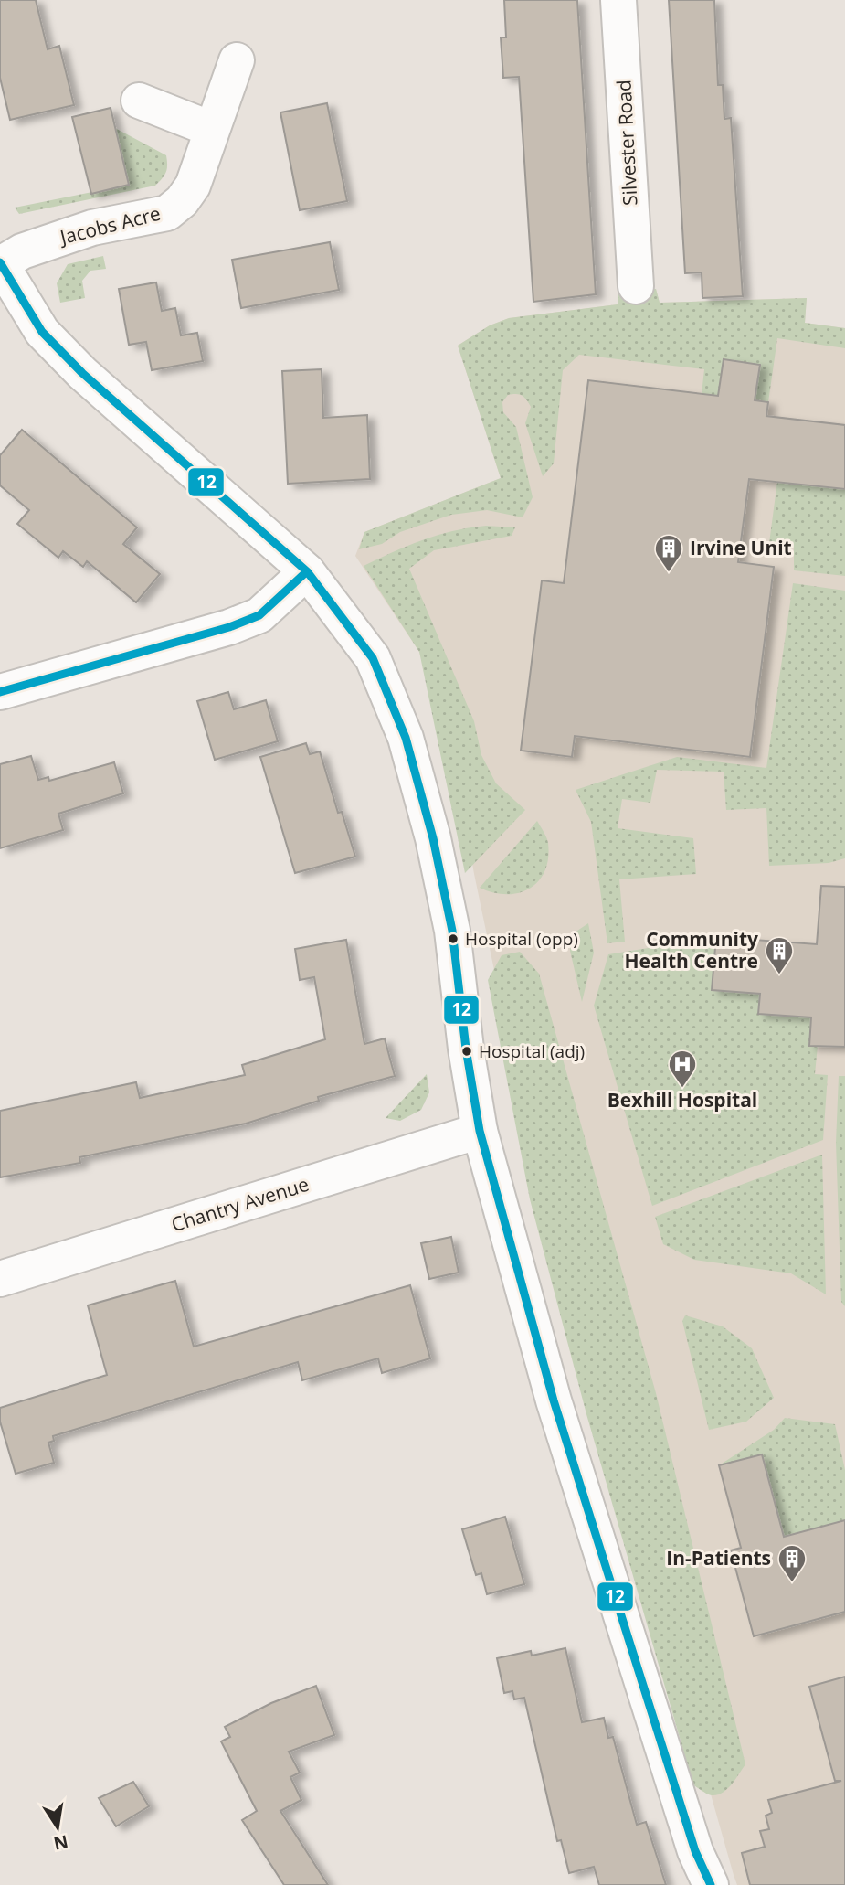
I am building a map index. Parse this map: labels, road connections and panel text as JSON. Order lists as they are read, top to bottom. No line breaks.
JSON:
{"streets":{"main road":["Silvester Road","Jacobs Acre","Chantry Avenue"]},"places":{"building":["Irvine Unit","Community Health Centre","In-Patients"],"other":["Hospital (opp)","Hospital (adj)"],"hospital":["Bexhill Hospital"]},"lines":["transit line 12"],"north":"bottom"}
